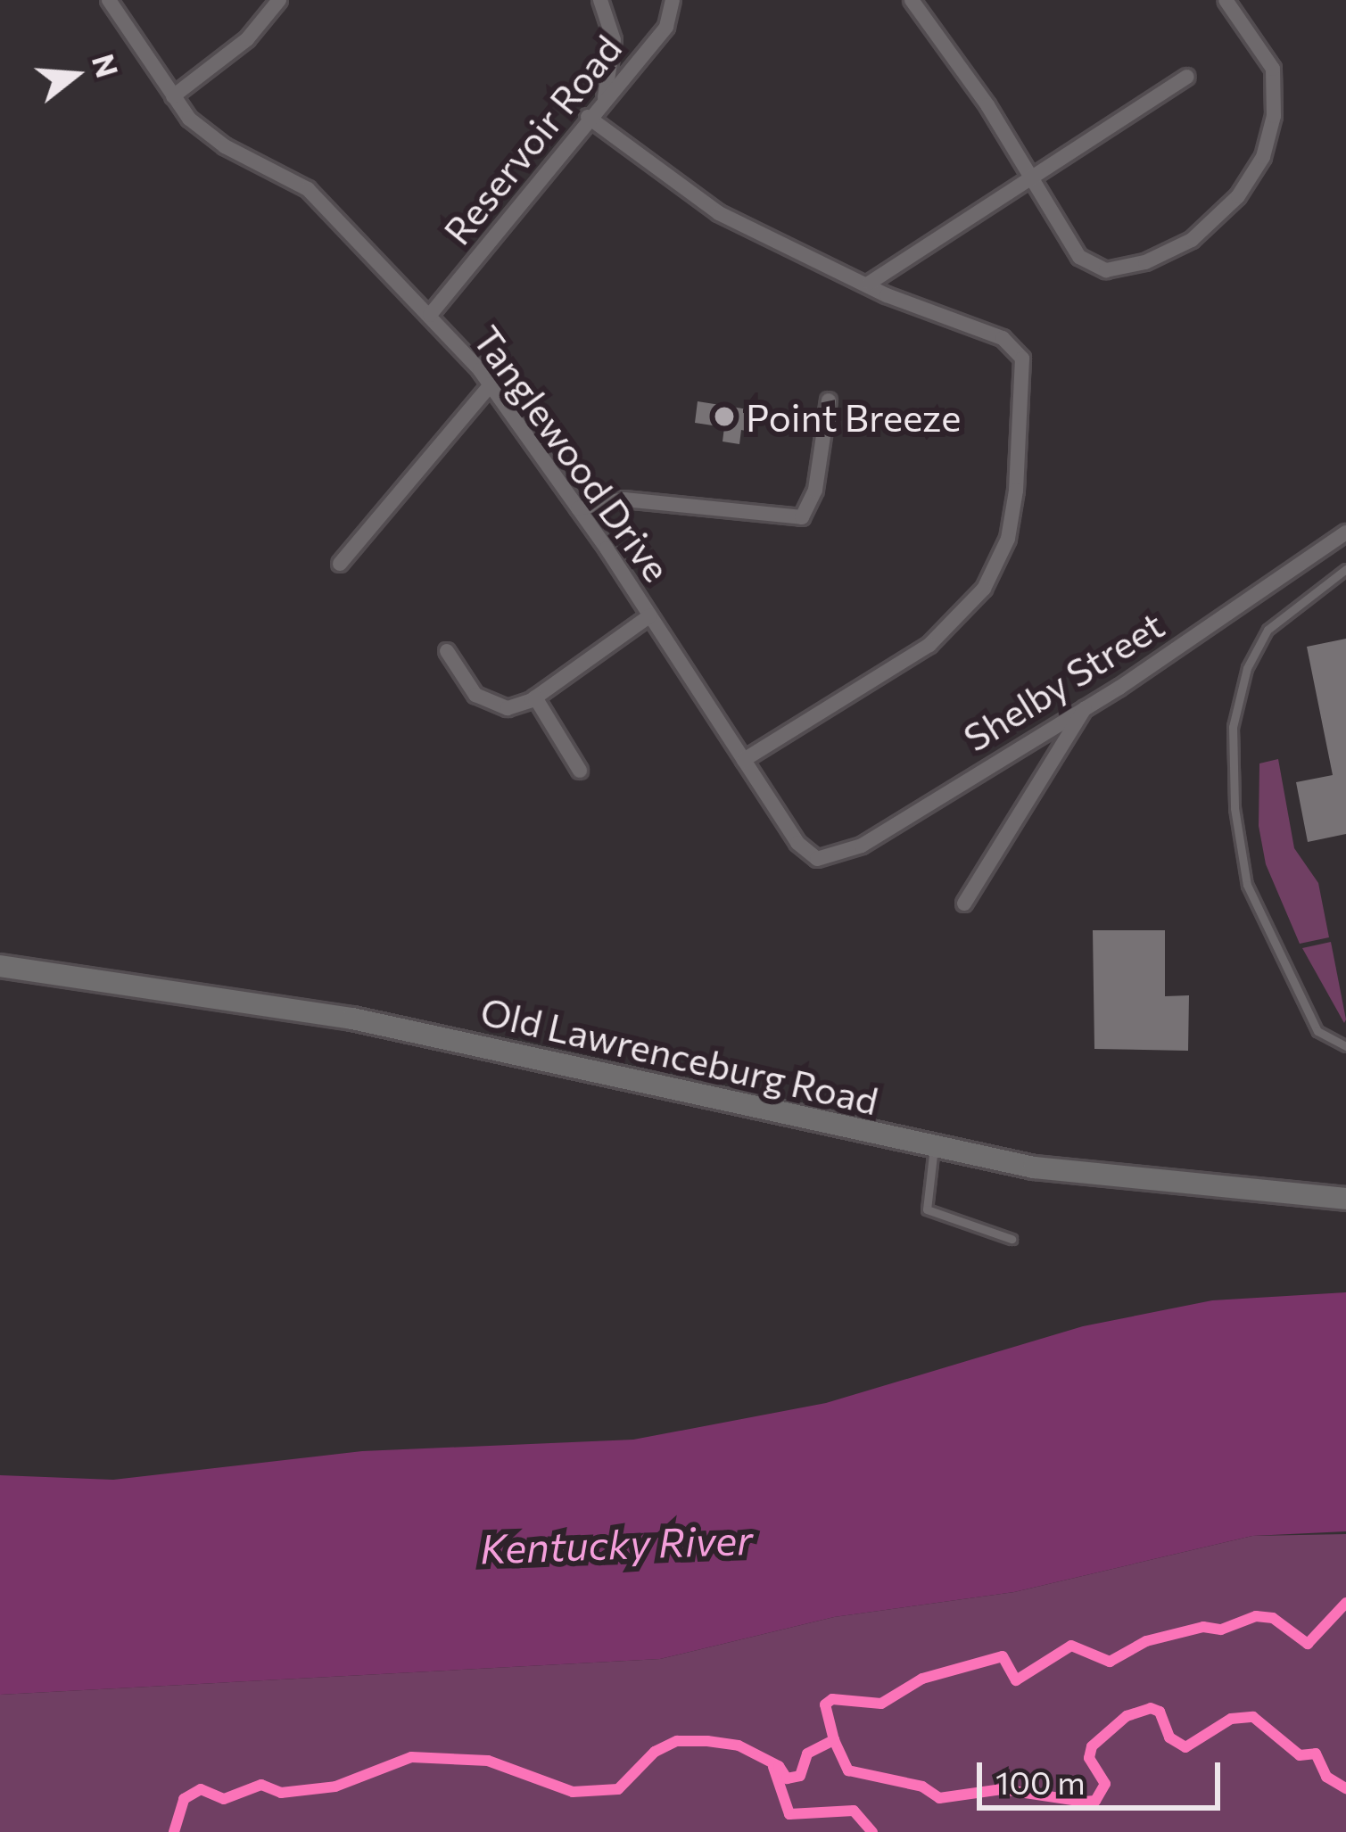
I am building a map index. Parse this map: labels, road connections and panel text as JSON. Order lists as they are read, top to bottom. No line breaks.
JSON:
{"streets":{"main road":["Old Lawrenceburg Road"],"street":["Reservoir Road","Tanglewood Drive","Shelby Street"]},"crossings":[["Reservoir Road","Tanglewood Drive"],["Tanglewood Drive","Shelby Street"]],"water":["Kentucky River"],"places":["Point Breeze"],"scale_bar":"100 m","north":"right"}
